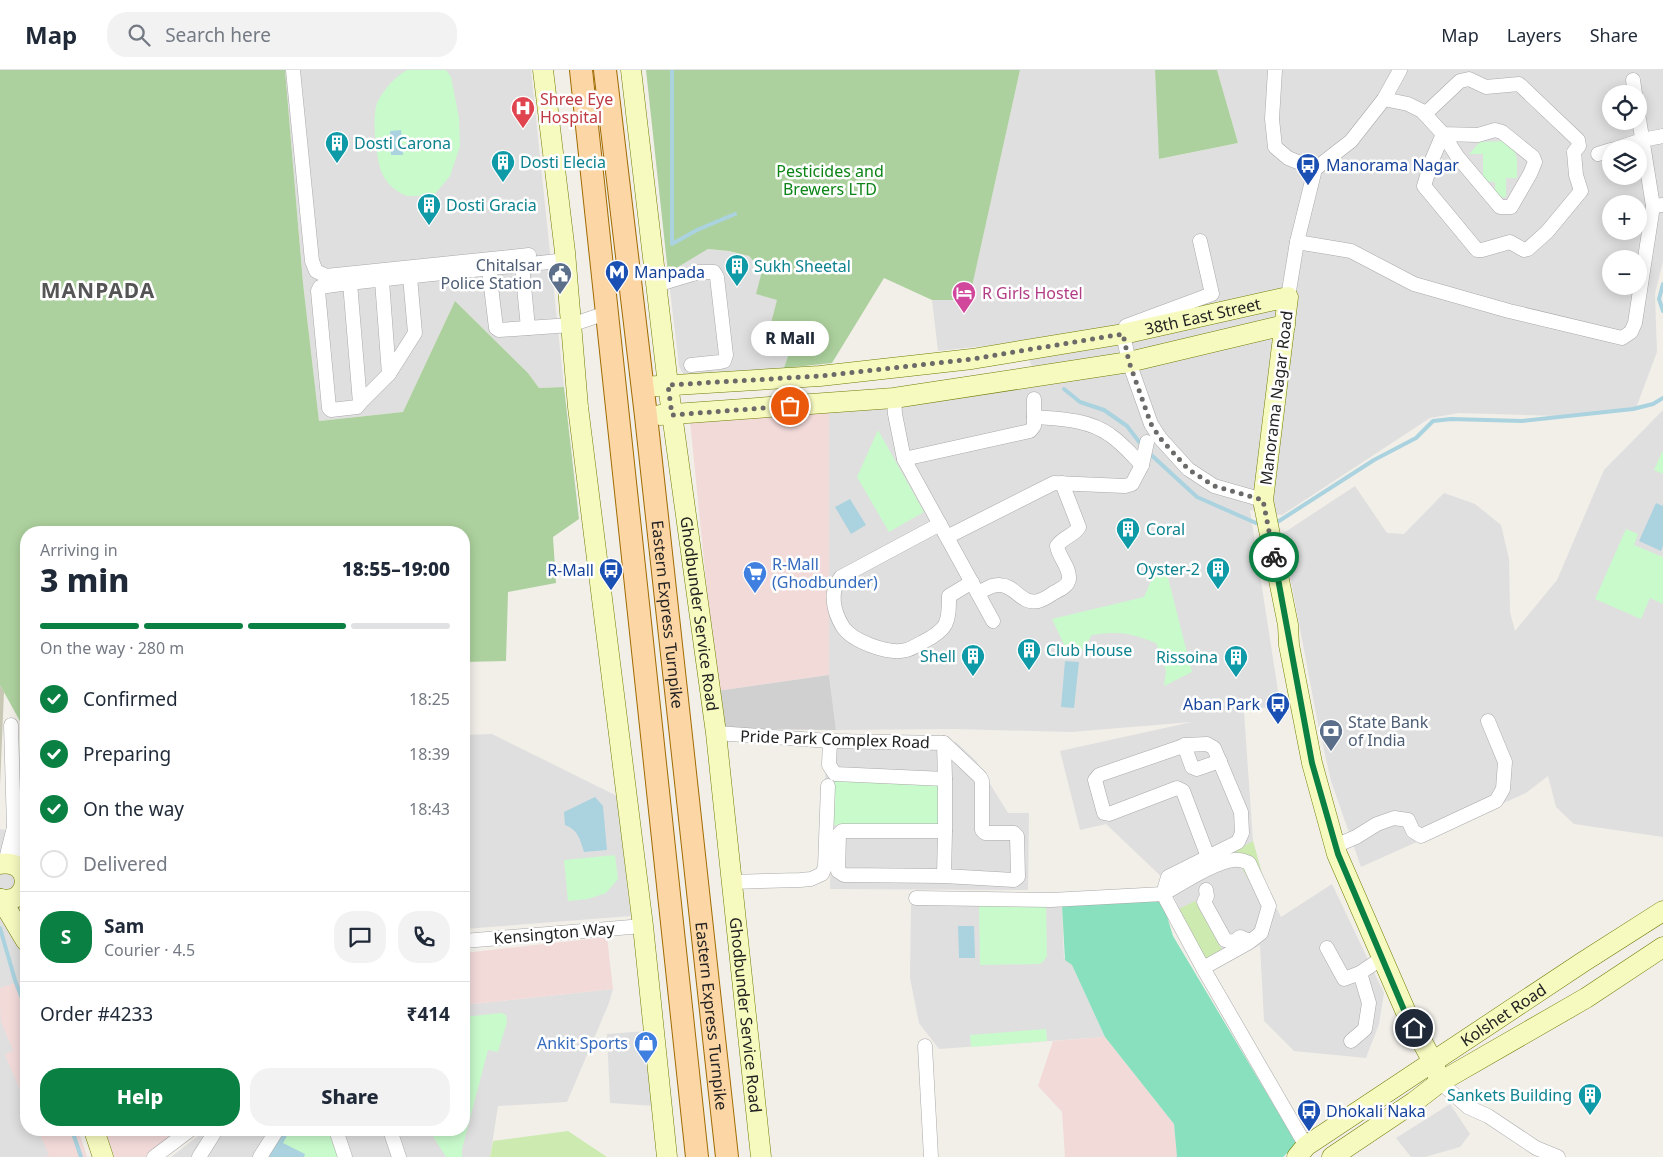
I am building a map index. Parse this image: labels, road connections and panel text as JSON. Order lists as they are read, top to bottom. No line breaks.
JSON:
{"streets":{"main road":["Eastern Express Turnpike"],"street":["38th East Street","Manorama Nagar Road","Ghodbunder Service Road","Pride Park Complex Road","Kensington Way","Kolshet Road"]},"crossings":[["38th East Street","Manorama Nagar Road"],["38th East Street","Eastern Express Turnpike"],["38th East Street","Ghodbunder Service Road"],["Manorama Nagar Road","Kolshet Road"],["Ghodbunder Service Road","Pride Park Complex Road"]],"districts":["MANPADA"],"parks":["Pesticides and Brewers LTD"],"places":{"hospital":["Shree Eye Hospital"],"building":["Dosti Carona","Dosti Elecia","Dosti Gracia","Sukh Sheetal","Coral","Oyster-2","Club House","Shell","Rissoina","Sankets Building"],"bus stop":["Manorama Nagar","R-Mall","Aban Park","Dhokali Naka"],"metro station":["Manpada"],"public building":["Chitalsar Police Station"],"hotel":["R Girls Hostel"],"other":["R Mall"],"supermarket":["R-Mall (Ghodbunder)"],"bank":["State Bank of India"],"shop":["Ankit Sports"]},"page":{"header":"Map","search":"Search here","nav":["Map","Layers","Share"],"map_buttons":["+","−"],"bubble":"R Mall","heading":["3 min","Arriving in","18:55–19:00"],"panel":["Sam","Courier · 4.5","Order #4233","₹414"],"bar":"On the way · 280 m","list":[["Confirmed","18:25"],["Preparing","18:39"],["On the way","18:43"],"Delivered"],"round":"S","buttons":["Help","Share"]}}
